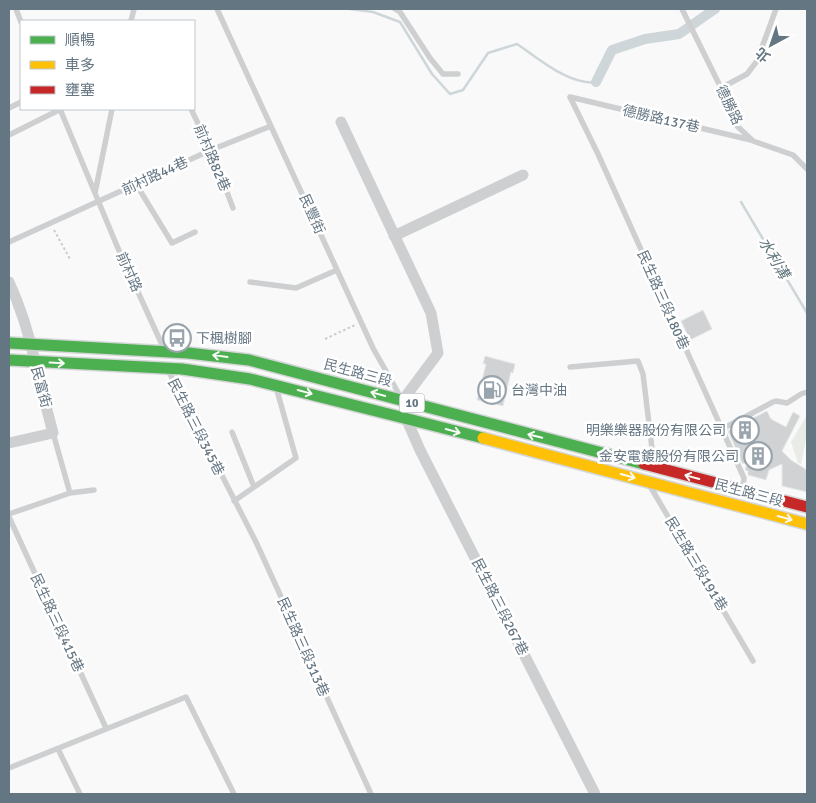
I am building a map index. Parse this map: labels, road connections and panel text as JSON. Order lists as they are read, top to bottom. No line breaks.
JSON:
{"streets":{"main road":["民生路三段","10"],"street":["民富街","民生路三段267巷"],"lane":["德勝路","德勝路137巷","前村路82巷","前村路44巷","民豐街","前村路","民生路三段180巷","民生路三段345巷","民生路三段191巷","民生路三段415巷","民生路三段313巷"]},"crossings":[["德勝路","德勝路137巷"],["德勝路137巷","民生路三段180巷"],["前村路82巷","前村路44巷"],["前村路44巷","民豐街"],["前村路44巷","前村路"],["民豐街","民生路三段"],["民豐街","民生路三段267巷"],["前村路","民生路三段"],["前村路","民生路三段345巷"],["民生路三段180巷","民生路三段"],["民生路三段","民富街"],["民生路三段","民生路三段345巷"],["民生路三段","民生路三段191巷"],["民生路三段","民生路三段267巷"],["民生路三段345巷","民生路三段313巷"]],"water":["水利溝"],"places":{"bus stop":["下楓樹腳"],"fuel station":["台灣中油"],"building":["明樂樂器股份有限公司","金安電鍍股份有限公司"]},"legend":["順暢","車多","壅塞"],"north":"bottom left"}
